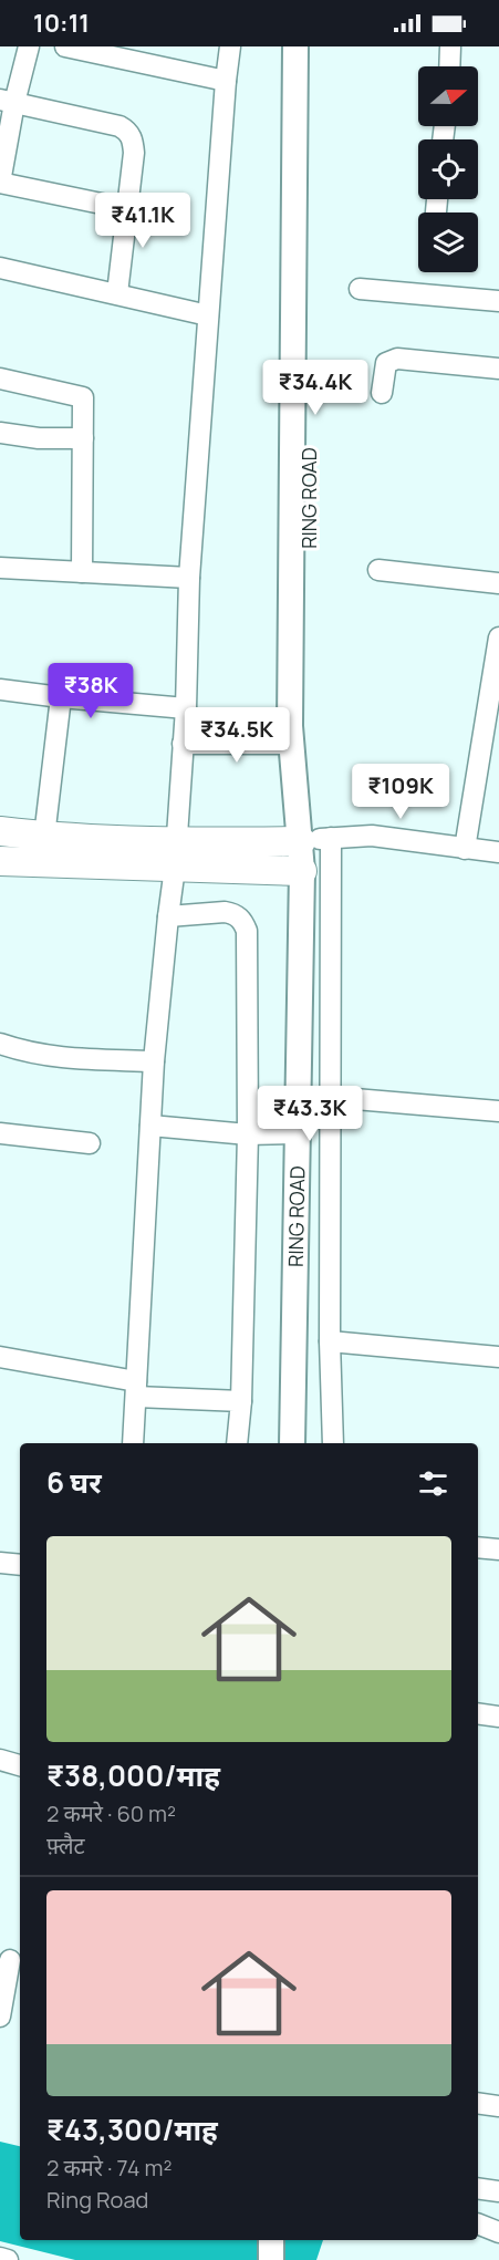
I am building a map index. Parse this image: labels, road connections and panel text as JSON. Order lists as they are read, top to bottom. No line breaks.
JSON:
{"streets":{"street":["RING ROAD"]},"north":"right","page":{"status":"10:11","price":["₹41.1K","₹34.4K","₹38K","₹34.5K","₹109K","₹43.3K"],"heading":"6 घर","list":[{"name":"₹38,000/माह","note":"2 कमरे · 60 m² · फ़्लैट"},{"name":"₹43,300/माह","note":"2 कमरे · 74 m² · Ring Road"}]}}
